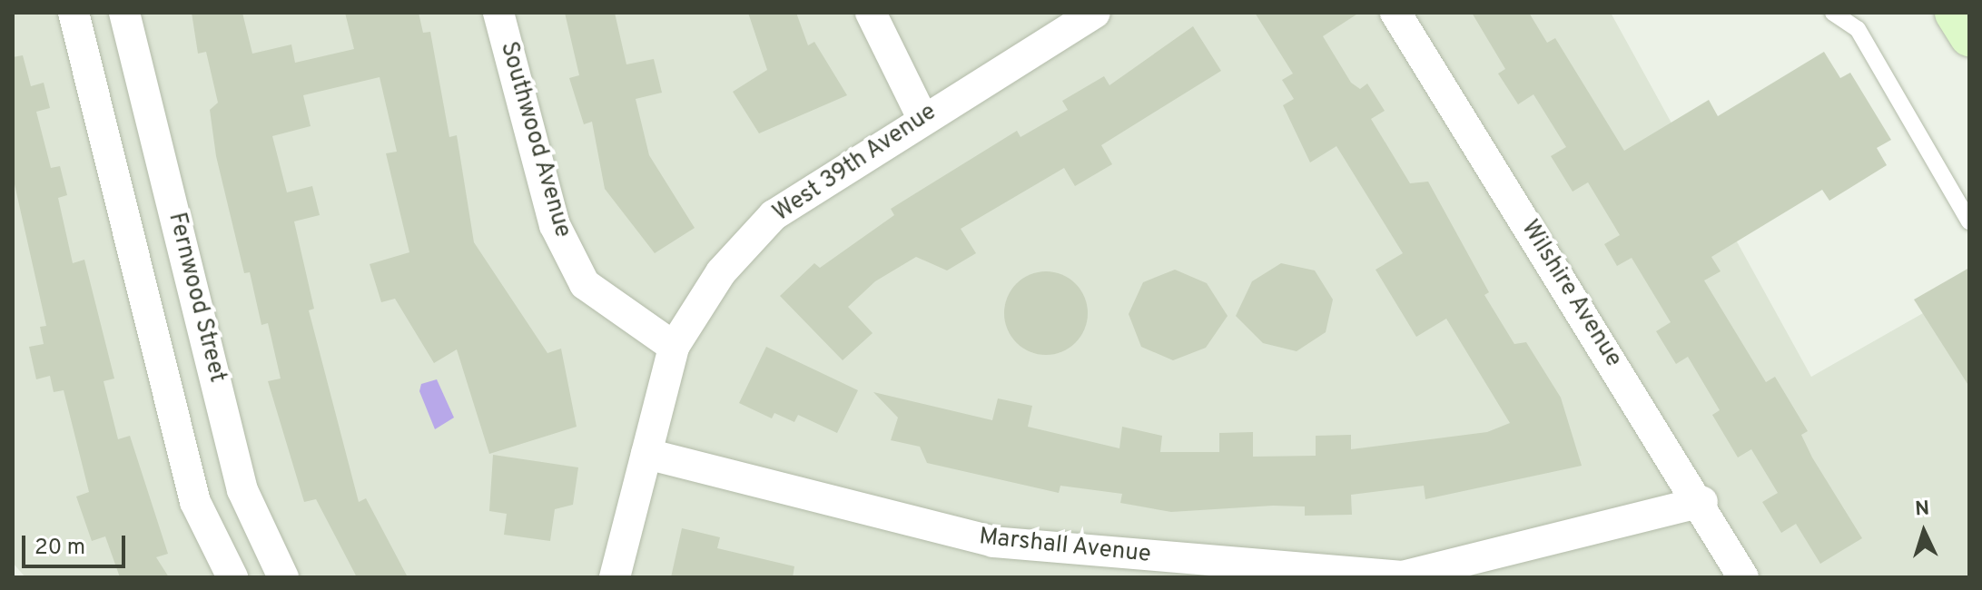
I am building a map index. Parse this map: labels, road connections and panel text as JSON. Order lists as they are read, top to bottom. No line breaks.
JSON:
{"streets":{"street":["Southwood Avenue","West 39th Avenue","Wilshire Avenue","Fernwood Street","Marshall Avenue"]},"crossings":[["Southwood Avenue","West 39th Avenue"],["West 39th Avenue","Marshall Avenue"],["Wilshire Avenue","Marshall Avenue"]],"scale_bar":"20 m","north":"top"}
